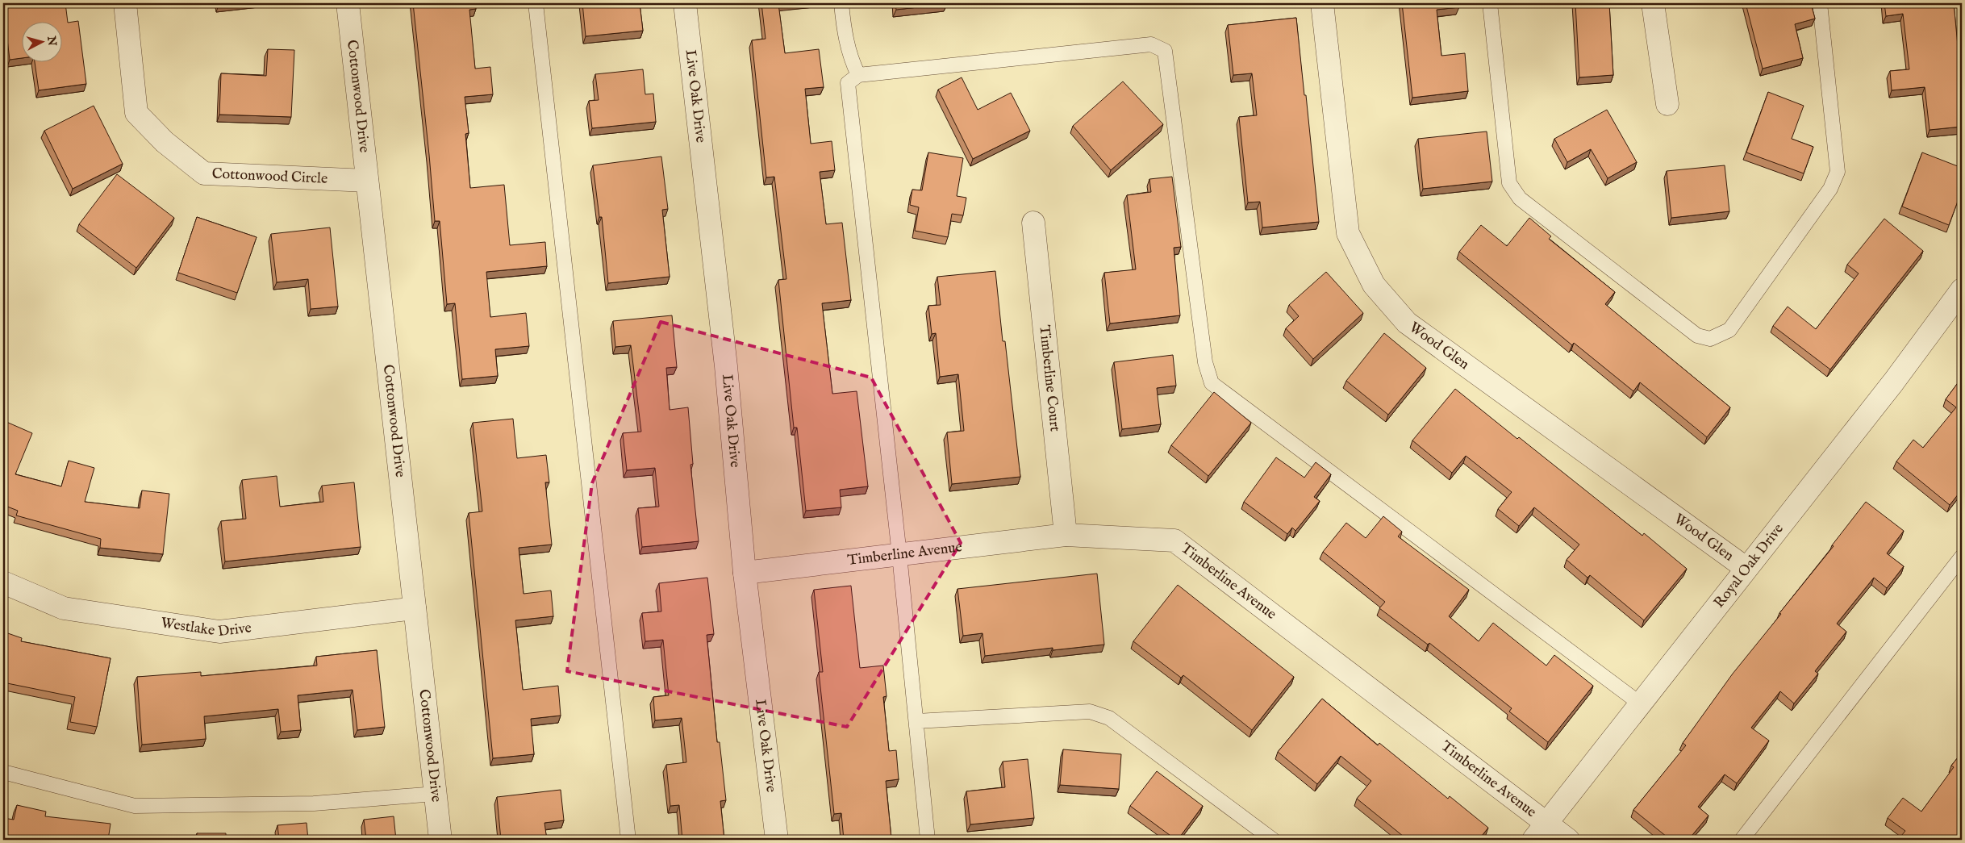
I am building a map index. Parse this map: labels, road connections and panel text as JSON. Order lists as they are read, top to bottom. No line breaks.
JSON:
{"streets":{"street":["Cottonwood Drive","Live Oak Drive","Cottonwood Circle","Wood Glen","Timberline Court","Timberline Avenue","Royal Oak Drive","Westlake Drive"]},"crossings":[["Cottonwood Drive","Cottonwood Circle"],["Cottonwood Drive","Westlake Drive"],["Live Oak Drive","Timberline Avenue"],["Wood Glen","Royal Oak Drive"],["Timberline Court","Timberline Avenue"],["Timberline Avenue","Royal Oak Drive"]],"north":"right"}
